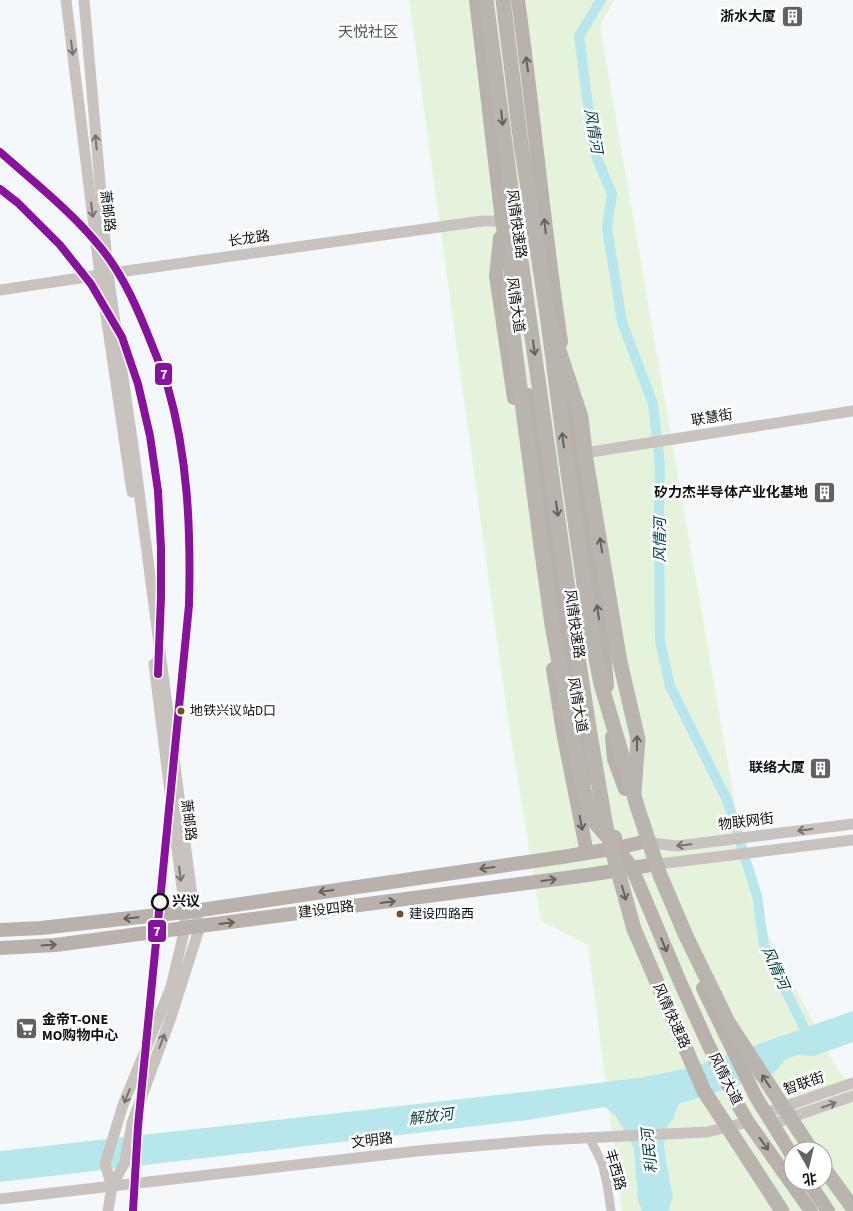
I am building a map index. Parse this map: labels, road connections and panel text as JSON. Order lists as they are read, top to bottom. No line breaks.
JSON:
{"streets":{"highway":["风情快速路"],"main road":["风情大道","建设四路"],"street":["萧邮路","长龙路","联慧街","物联网街","智联街","文明路","丰西路"]},"crossings":[["萧邮路","长龙路"],["萧邮路","建设四路"],["萧邮路","文明路"],["风情快速路","长龙路"],["风情快速路","风情大道"],["长龙路","风情大道"],["风情大道","联慧街"],["风情大道","物联网街"],["风情大道","建设四路"],["风情大道","智联街"],["风情大道","文明路"],["物联网街","建设四路"],["文明路","丰西路"]],"districts":["天悦社区"],"water":["风情河","解放河","利民河"],"places":{"building":["浙水大厦","矽力杰半导体产业化基地","联络大厦"],"other":["地铁兴议站D口","兴议","建设四路西"],"supermarket":["金帝T-ONE MO购物中心"]},"lines":["transit line 7"],"north":"bottom"}
